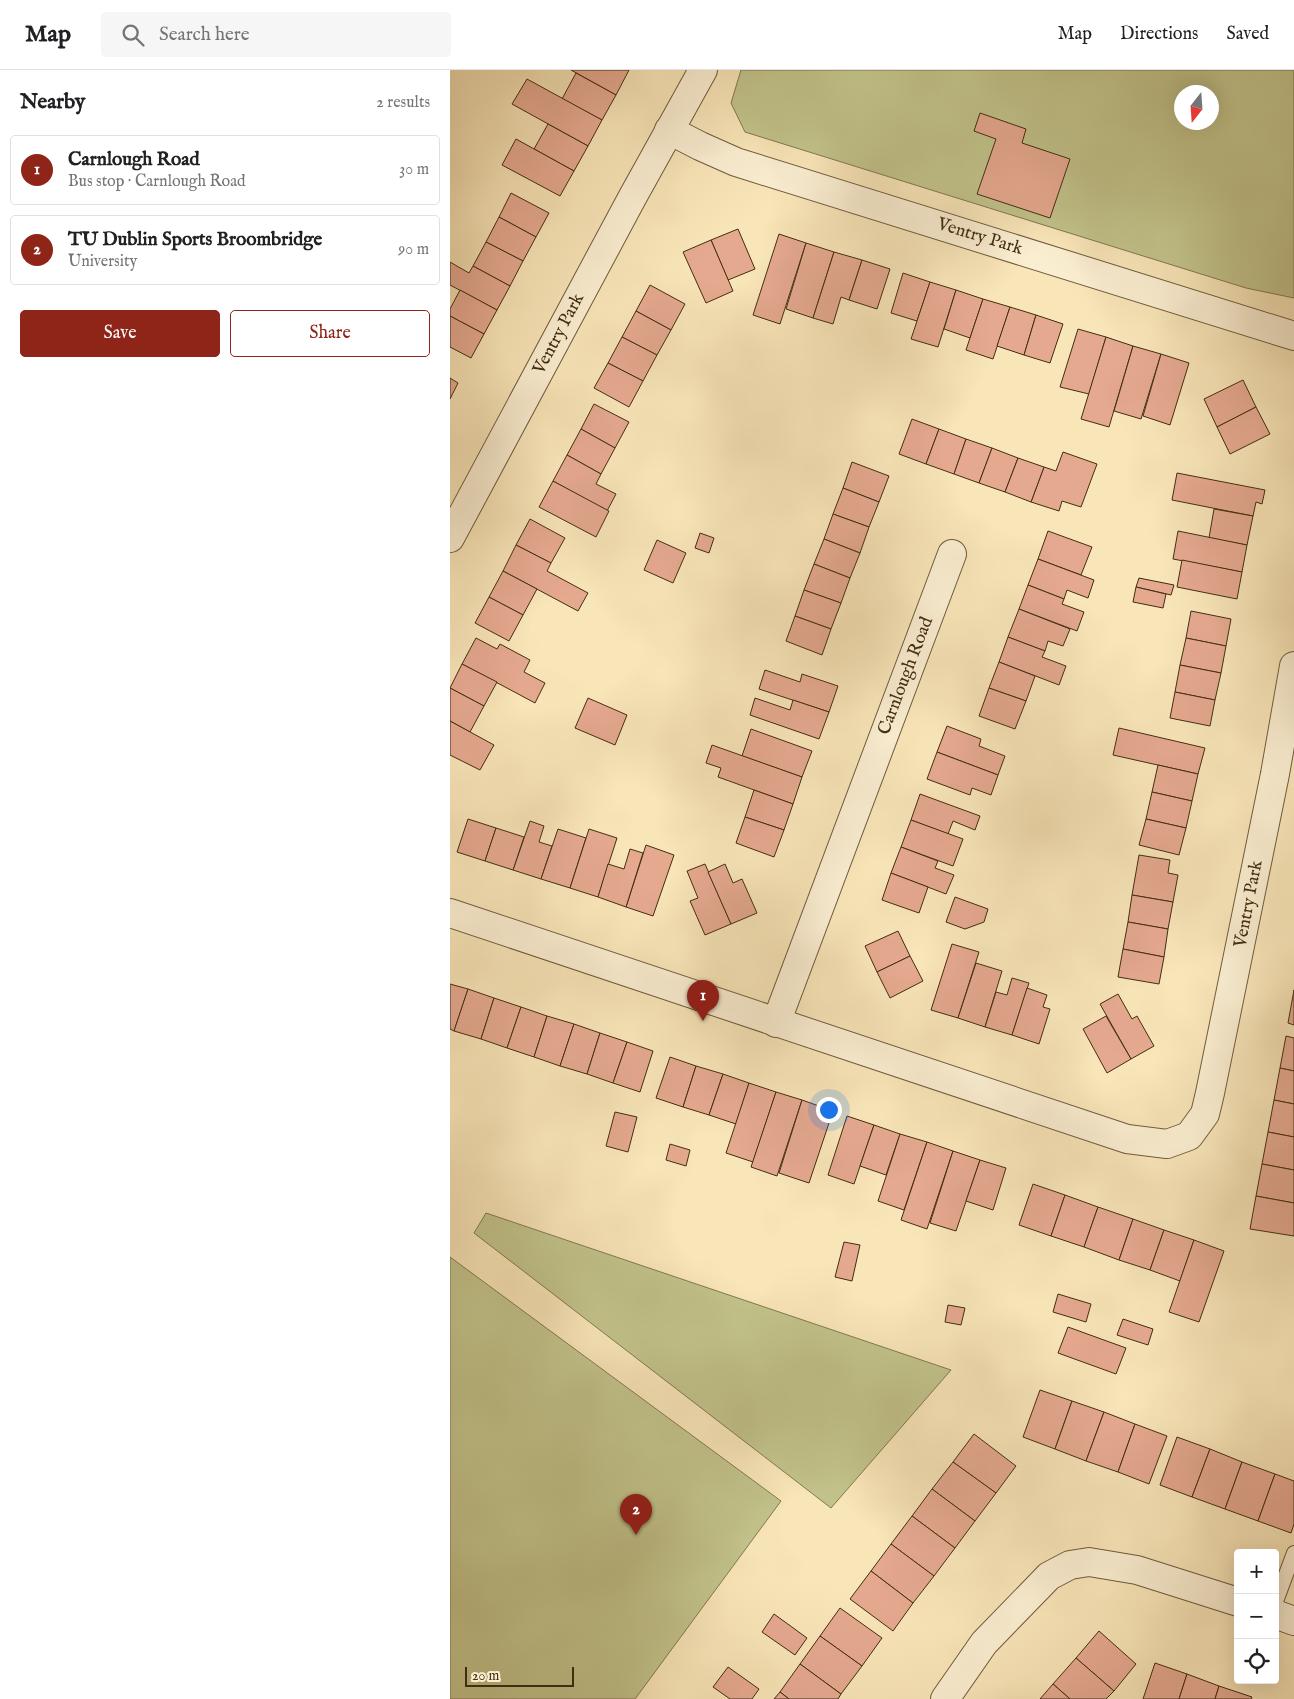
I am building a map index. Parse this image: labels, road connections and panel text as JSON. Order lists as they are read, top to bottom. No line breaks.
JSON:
{"streets":{"street":["Ventry Park","Carnlough Road"]},"crossings":[["Ventry Park","Carnlough Road"]],"scale_bar":"20 m","north":"bottom","page":{"header":"Map","search":"Search here","nav":["Map","Directions","Saved"],"heading":["Nearby","2 results"],"list":[{"mark":"1","name":"Carnlough Road","note":"Bus stop · Carnlough Road","value":"30 m"},{"mark":"2","name":"TU Dublin Sports Broombridge","note":"University","value":"90 m"}],"buttons":["Save","Share"],"pins":["1","2"],"map_buttons":["+","−"],"scale":"20 m"}}
